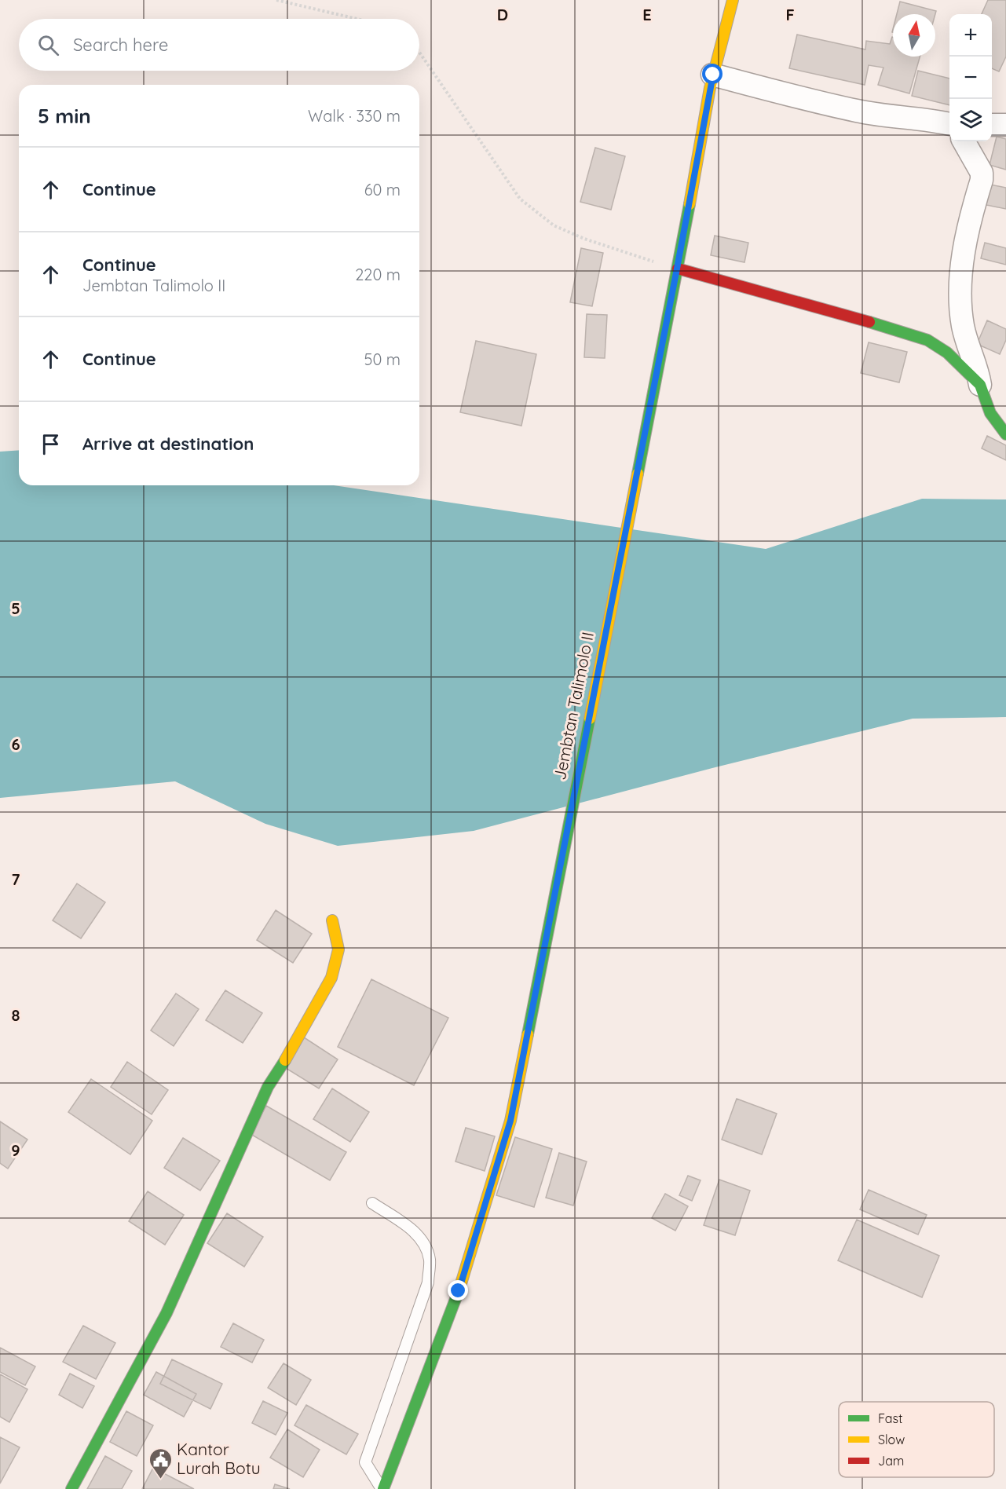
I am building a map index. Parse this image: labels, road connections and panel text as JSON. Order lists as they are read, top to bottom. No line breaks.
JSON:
{"streets":{"street":["Jembtan Talimolo II"]},"places":{"public building":["Kantor Lurah Botu"]},"legend":["Fast","Slow","Jam"],"north":"top","page":{"map_buttons":["+","−"],"search":"Search here","heading":["5 min","Walk · 330 m"],"list":[["Continue","60 m"],["Continue","Jembtan Talimolo II","220 m"],["Continue","50 m"],"Arrive at destination"]},"grid":{"columns":["D","E","F"],"rows":["5","6","7","8","9"]}}
